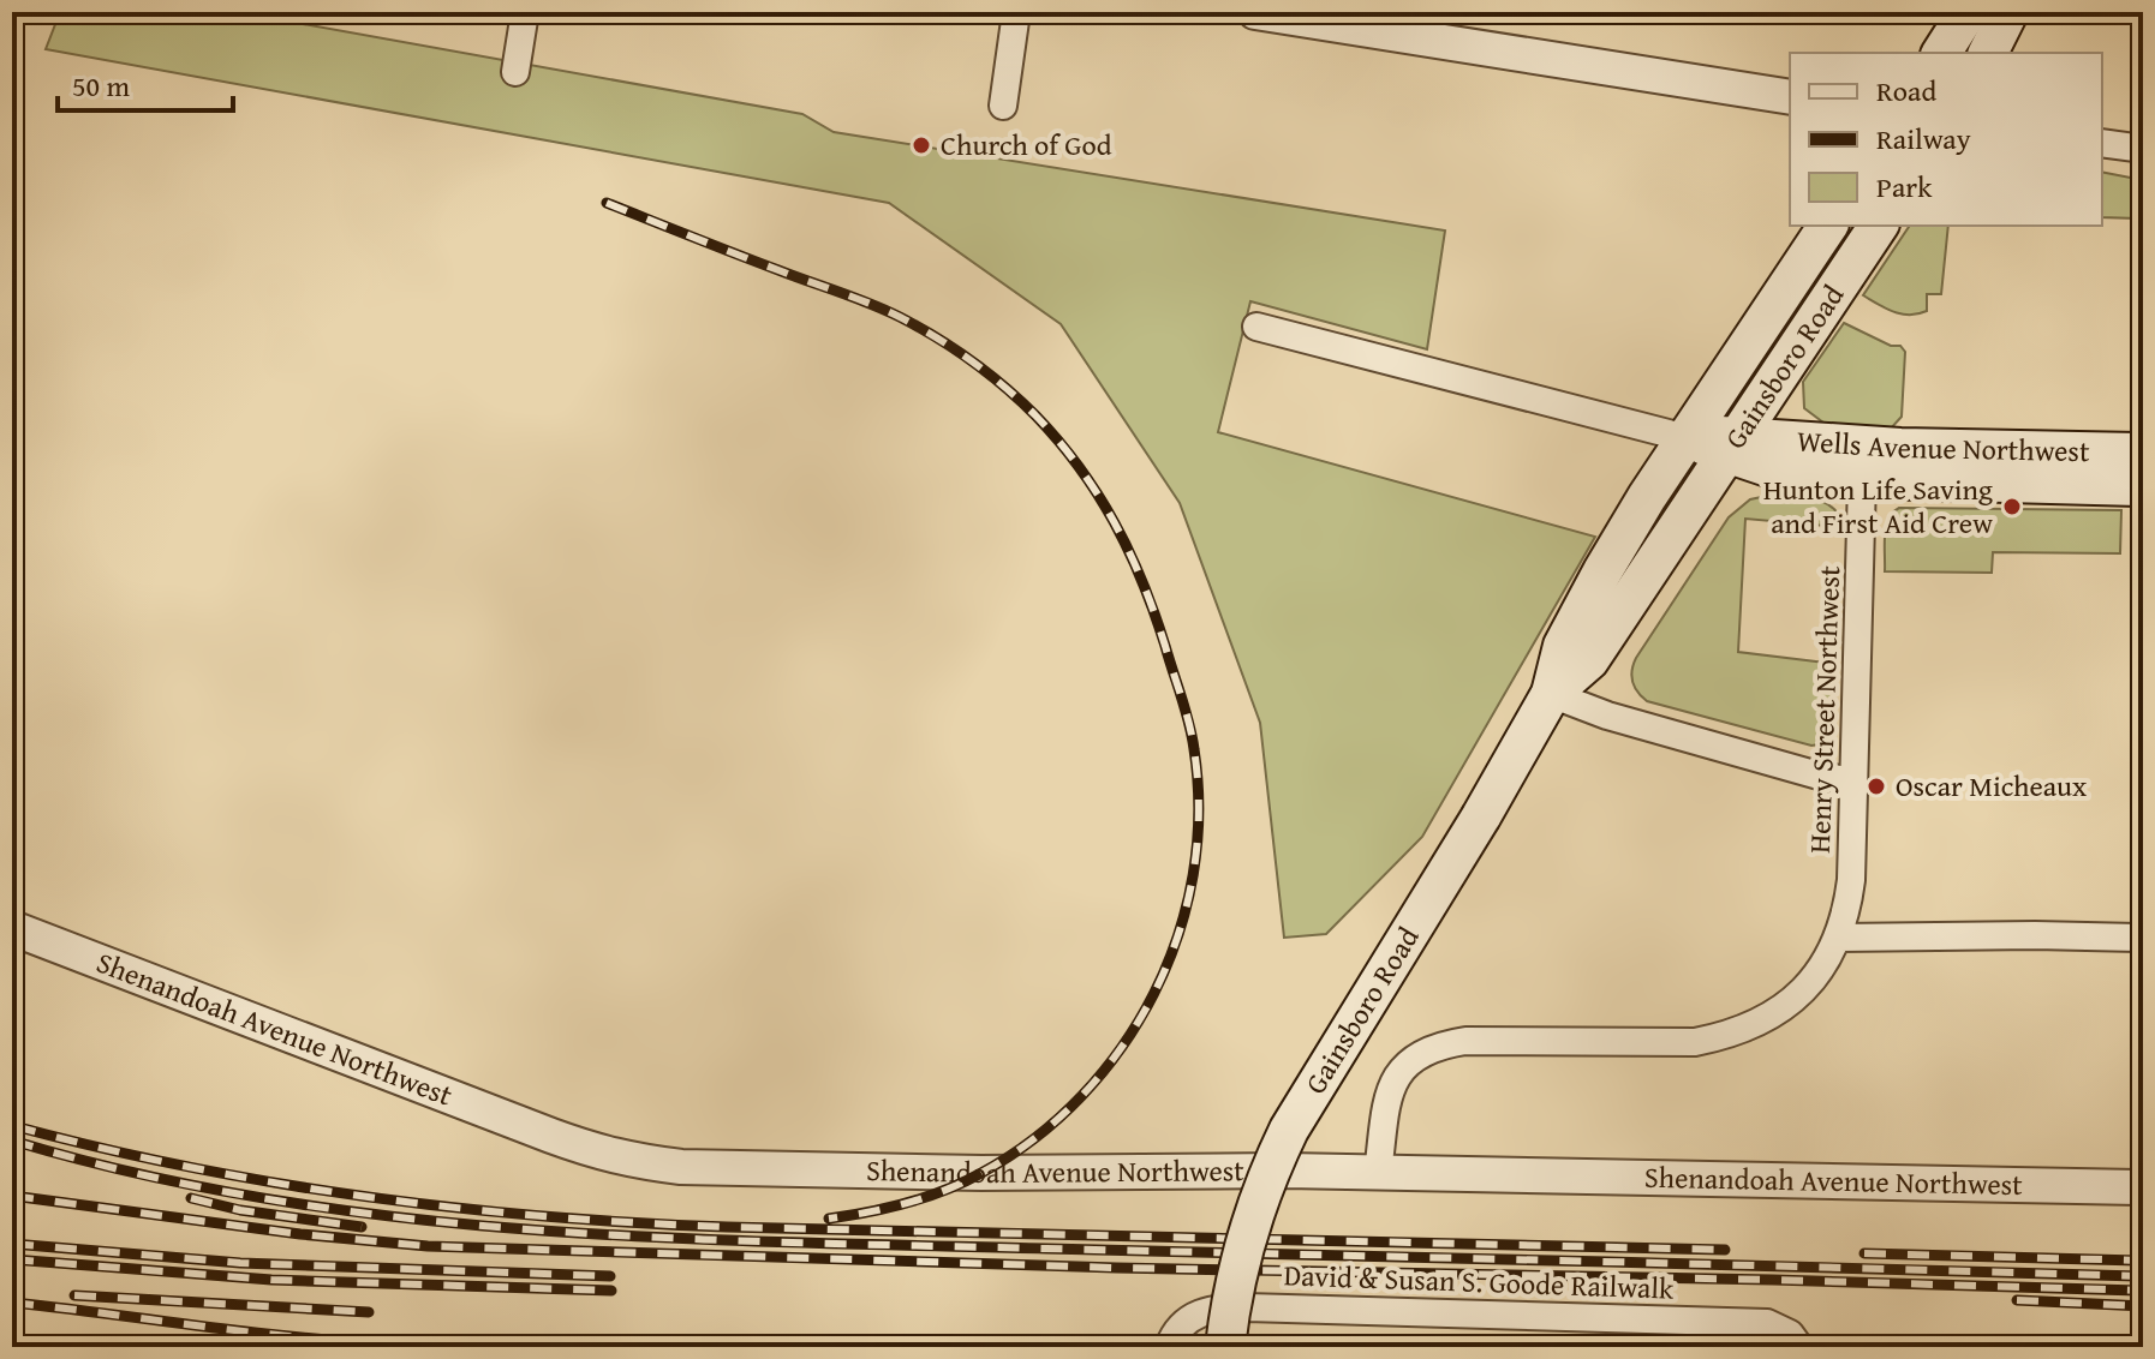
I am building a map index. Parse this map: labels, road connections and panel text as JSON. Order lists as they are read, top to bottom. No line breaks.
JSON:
{"streets":{"main road":["Gainsboro Road","Wells Avenue Northwest"],"street":["Henry Street Northwest","Shenandoah Avenue Northwest","David & Susan S. Goode Railwalk"]},"crossings":[["Gainsboro Road","Wells Avenue Northwest"],["Wells Avenue Northwest","Henry Street Northwest"],["Henry Street Northwest","Shenandoah Avenue Northwest"]],"places":["Church of God","Hunton Life Saving and First Aid Crew","Oscar Micheaux"],"legend":["Road","Railway","Park"],"scale_bar":"50 m"}
